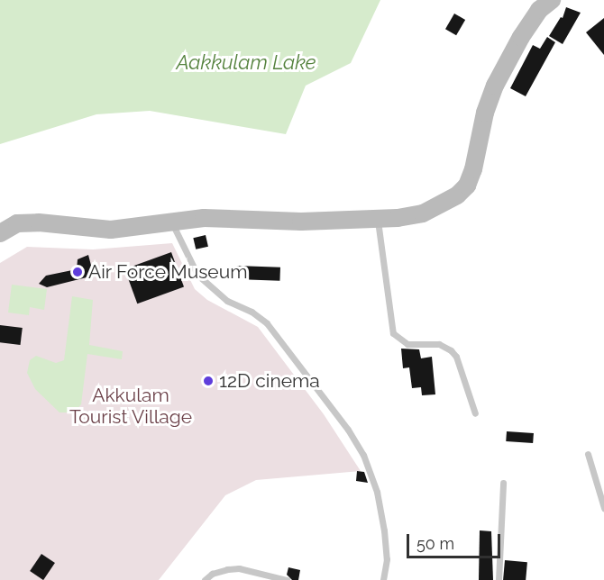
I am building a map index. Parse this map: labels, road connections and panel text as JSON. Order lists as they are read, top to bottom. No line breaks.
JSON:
{"water":["Aakkulam Lake"],"parks":["Akkulam Tourist Village"],"places":["Air Force Museum","12D cinema"],"scale_bar":"50 m"}
